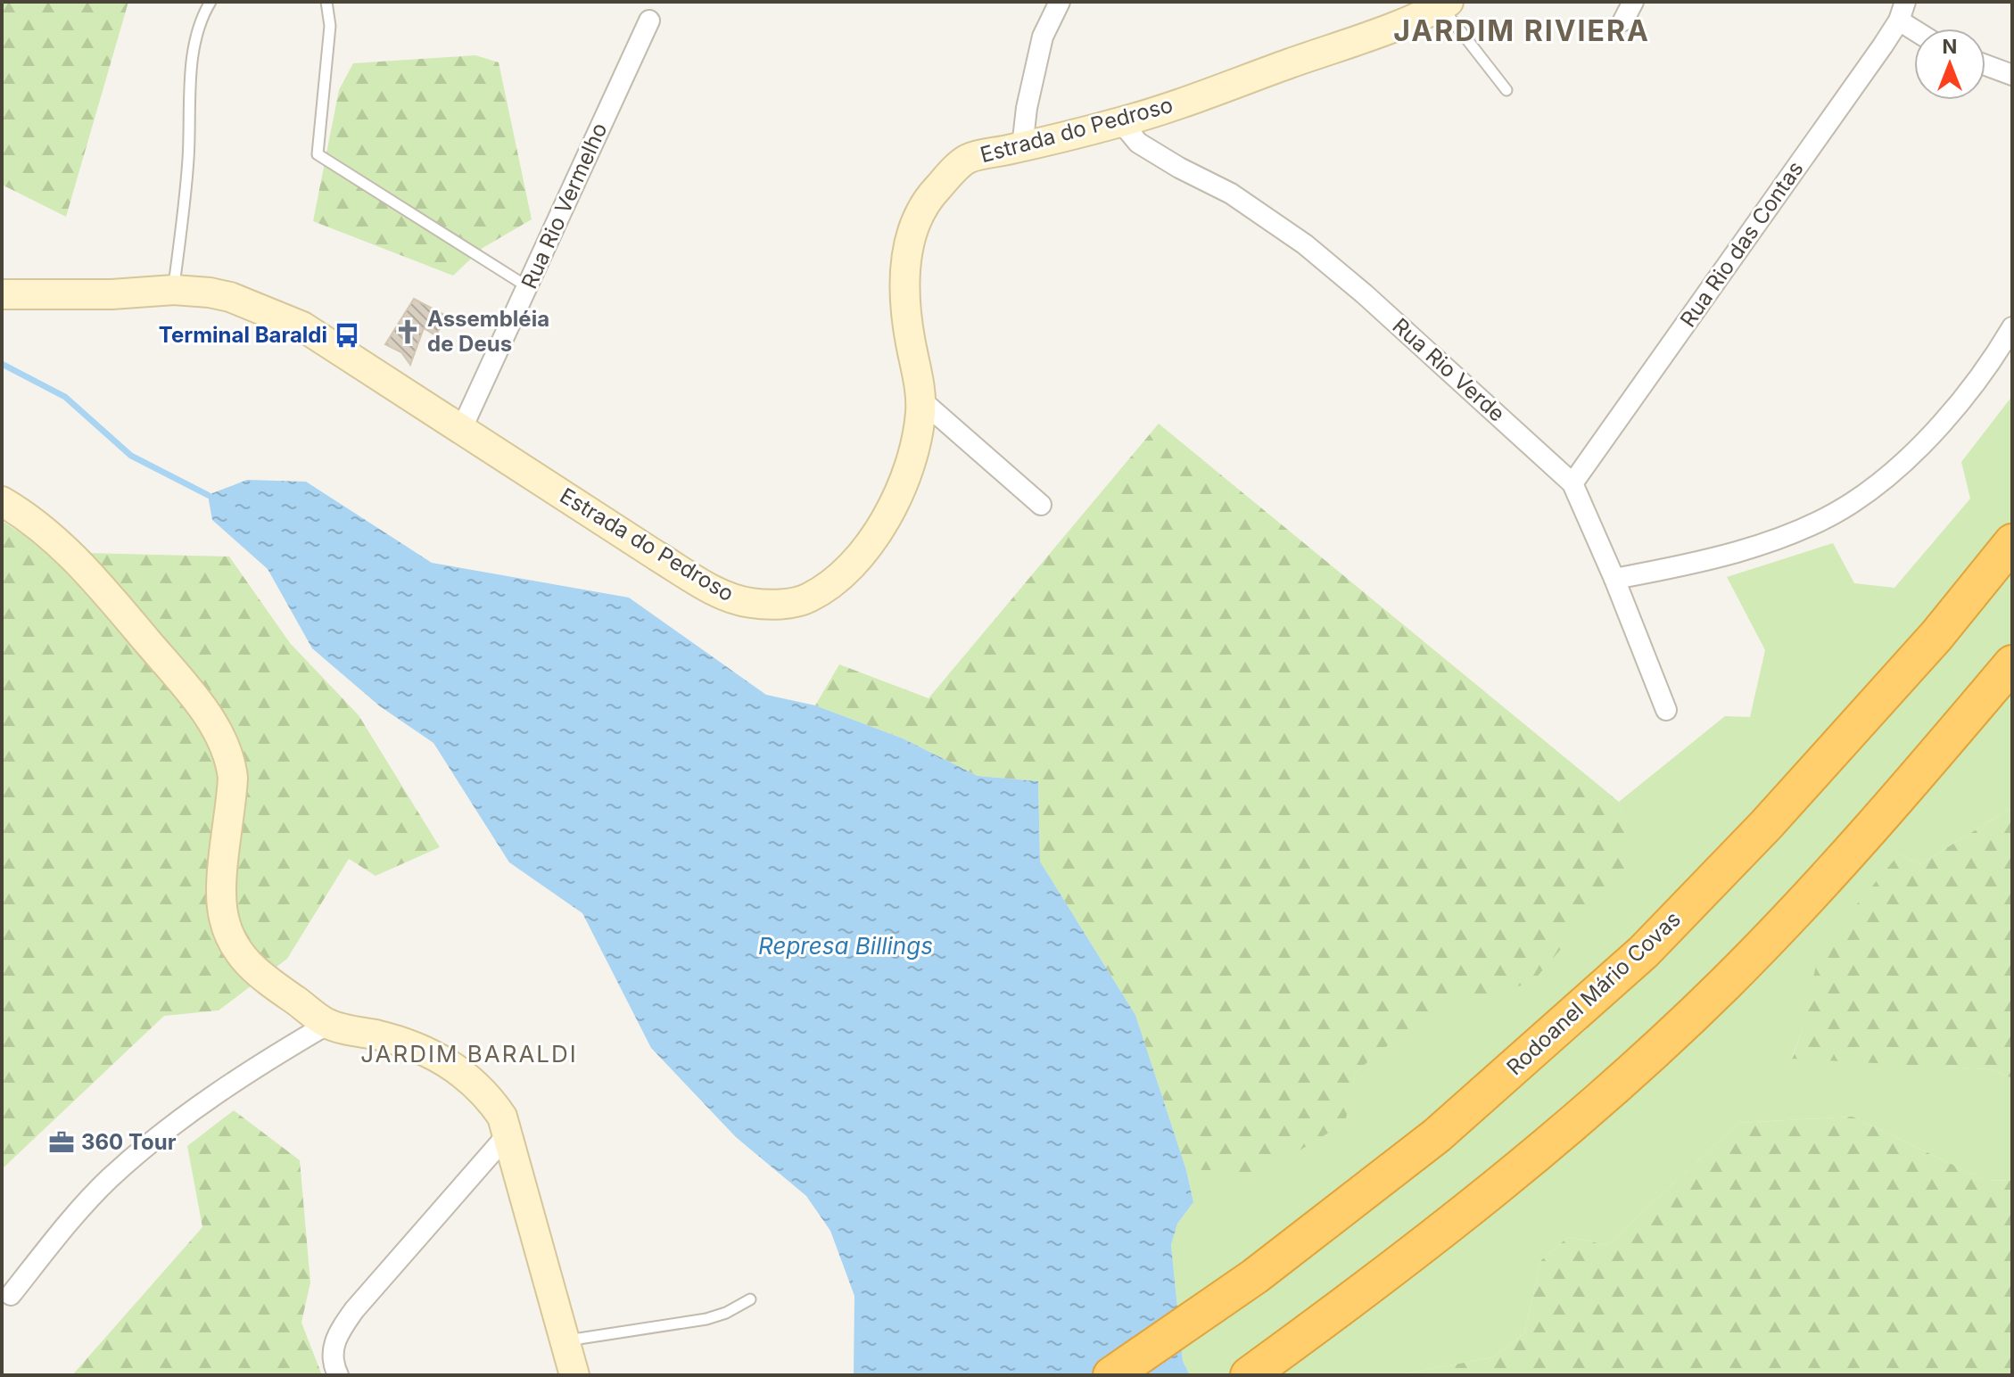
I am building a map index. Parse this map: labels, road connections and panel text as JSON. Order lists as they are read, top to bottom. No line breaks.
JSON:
{"streets":{"highway":["Rodoanel Mário Covas"],"main road":["Estrada do Pedroso"],"street":["Rua Rio Vermelho","Rua Rio das Contas","Rua Rio Verde"]},"crossings":[["Estrada do Pedroso","Rua Rio Vermelho"],["Estrada do Pedroso","Rua Rio Verde"],["Rua Rio das Contas","Rua Rio Verde"]],"districts":["JARDIM RIVIERA","JARDIM BARALDI"],"water":["Represa Billings"],"places":{"church":["Assembléia de Deus"],"bus stop":["Terminal Baraldi"],"office":["360 Tour"]},"north":"top"}
